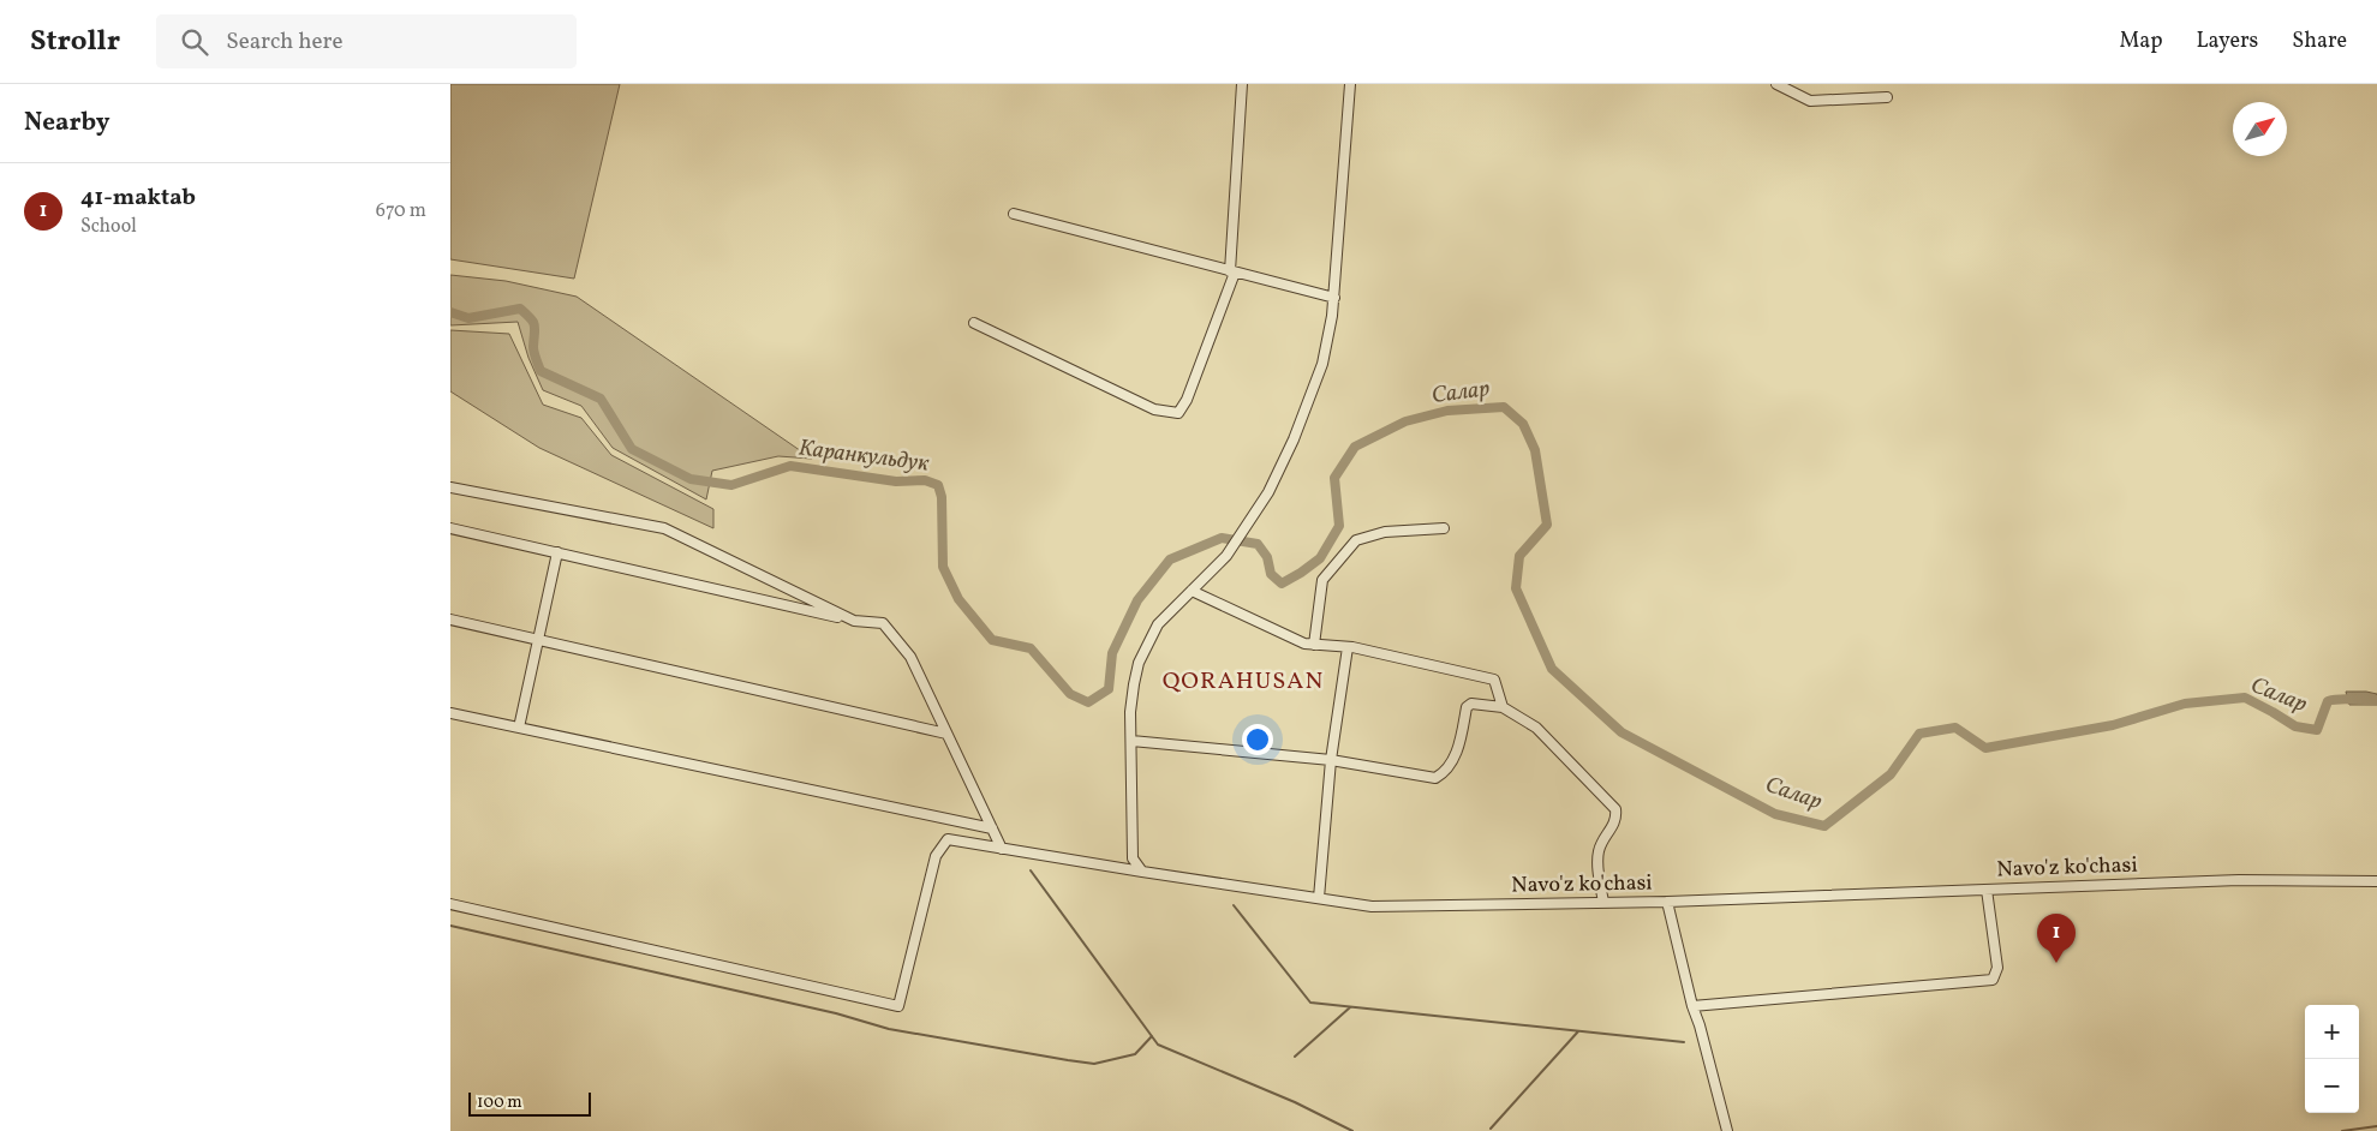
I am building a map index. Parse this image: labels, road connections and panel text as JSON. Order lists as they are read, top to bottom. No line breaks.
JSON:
{"streets":{"street":["Navo'z ko'chasi"]},"districts":["QORAHUSAN"],"water":["Салар","Каранкульдук"],"scale_bar":"100 m","north":"top right","page":{"header":"Strollr","search":"Search here","nav":["Map","Layers","Share"],"heading":"Nearby","list":[{"mark":"1","name":"41-maktab","note":"School","value":"670 m"}],"pins":"1","map_buttons":["+","−"],"scale":"100 m"}}
